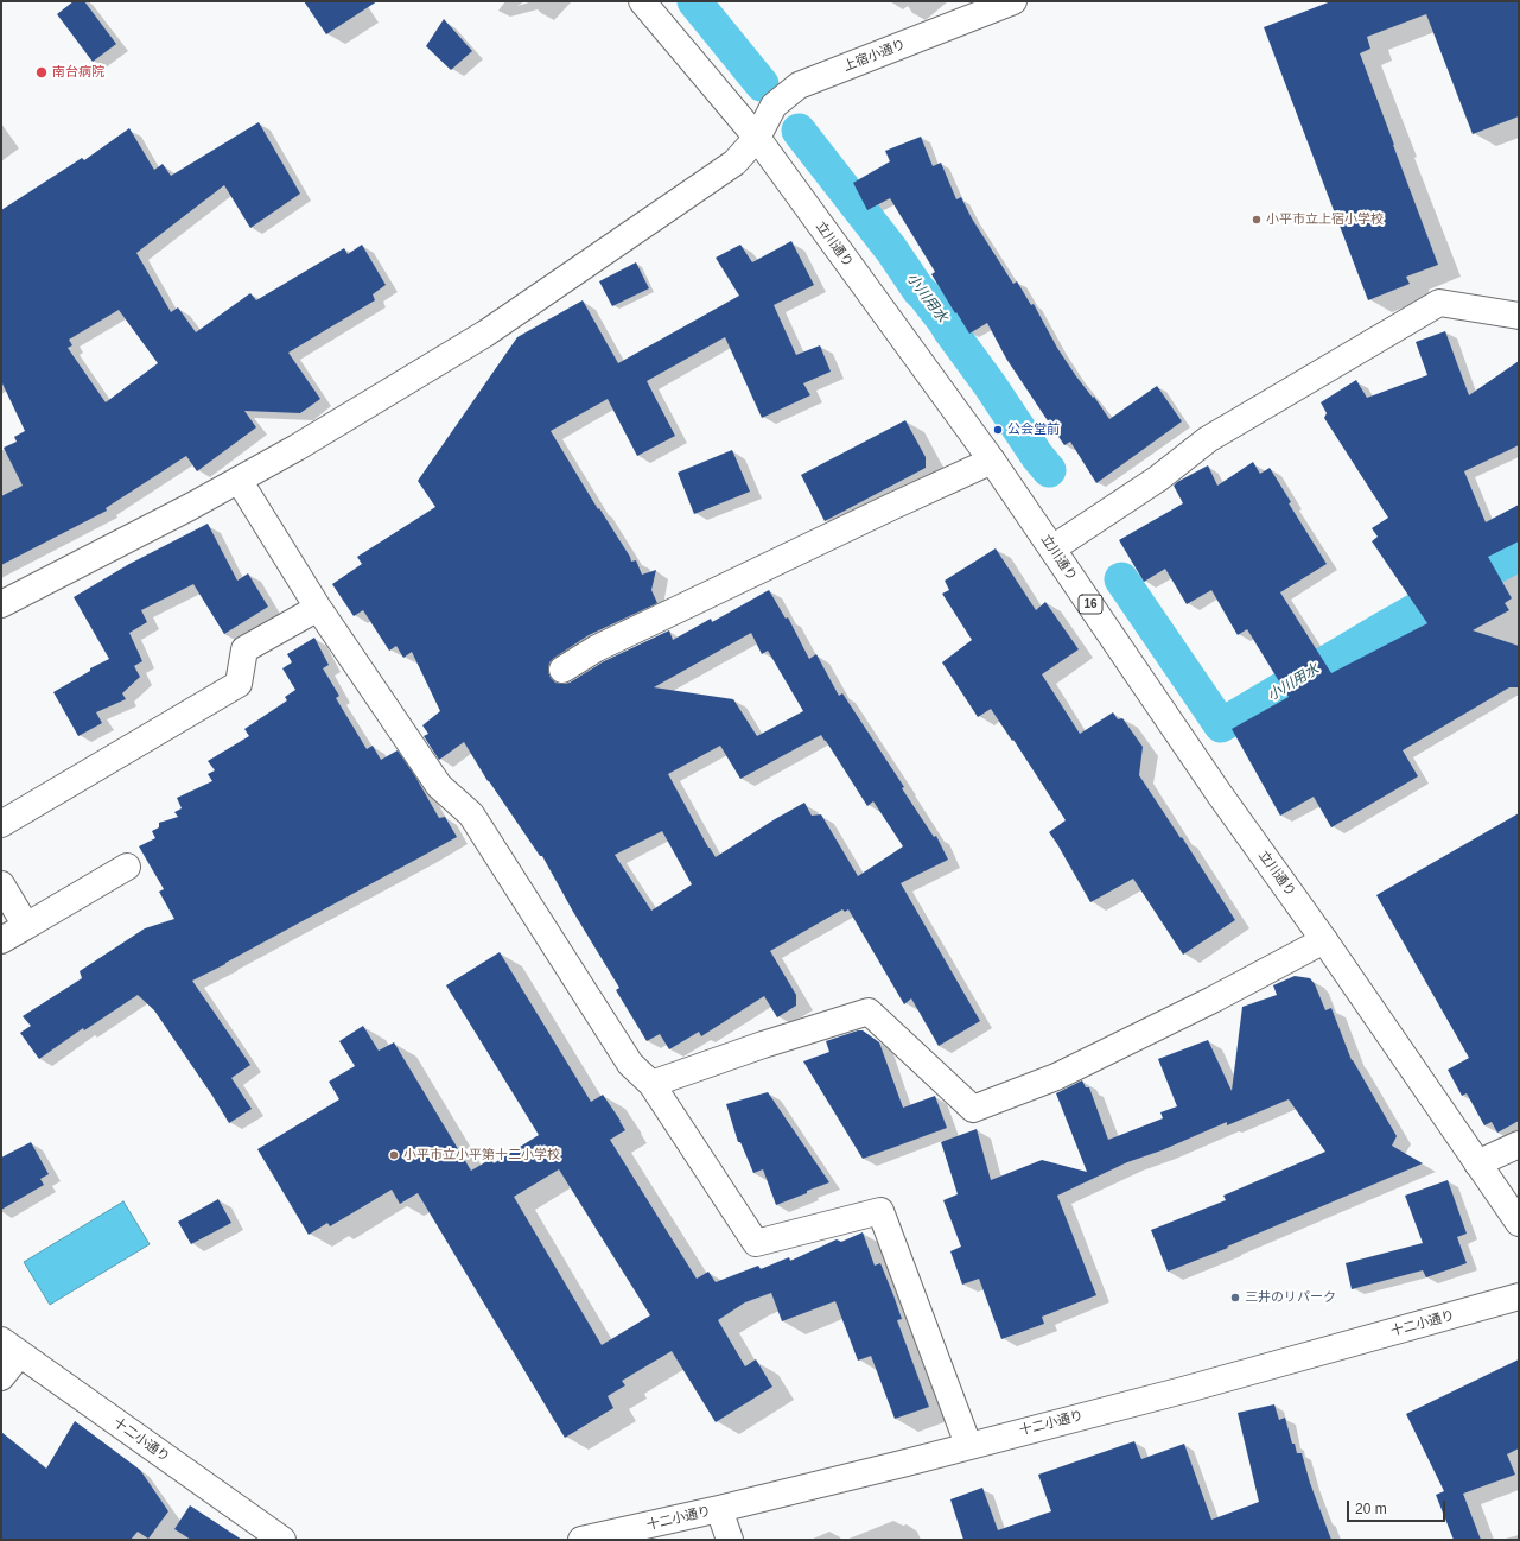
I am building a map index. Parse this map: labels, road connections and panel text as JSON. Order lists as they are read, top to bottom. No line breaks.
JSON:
{"streets":{"street":["上宿小通り","立川通り","16","十二小通り"]},"crossings":[["上宿小通り","立川通り"]],"water":["小川用水"],"places":["南台病院","小平市立上宿小学校","公会堂前","小平市立小平第十二小学校","三井のリパーク"],"scale_bar":"20 m"}
